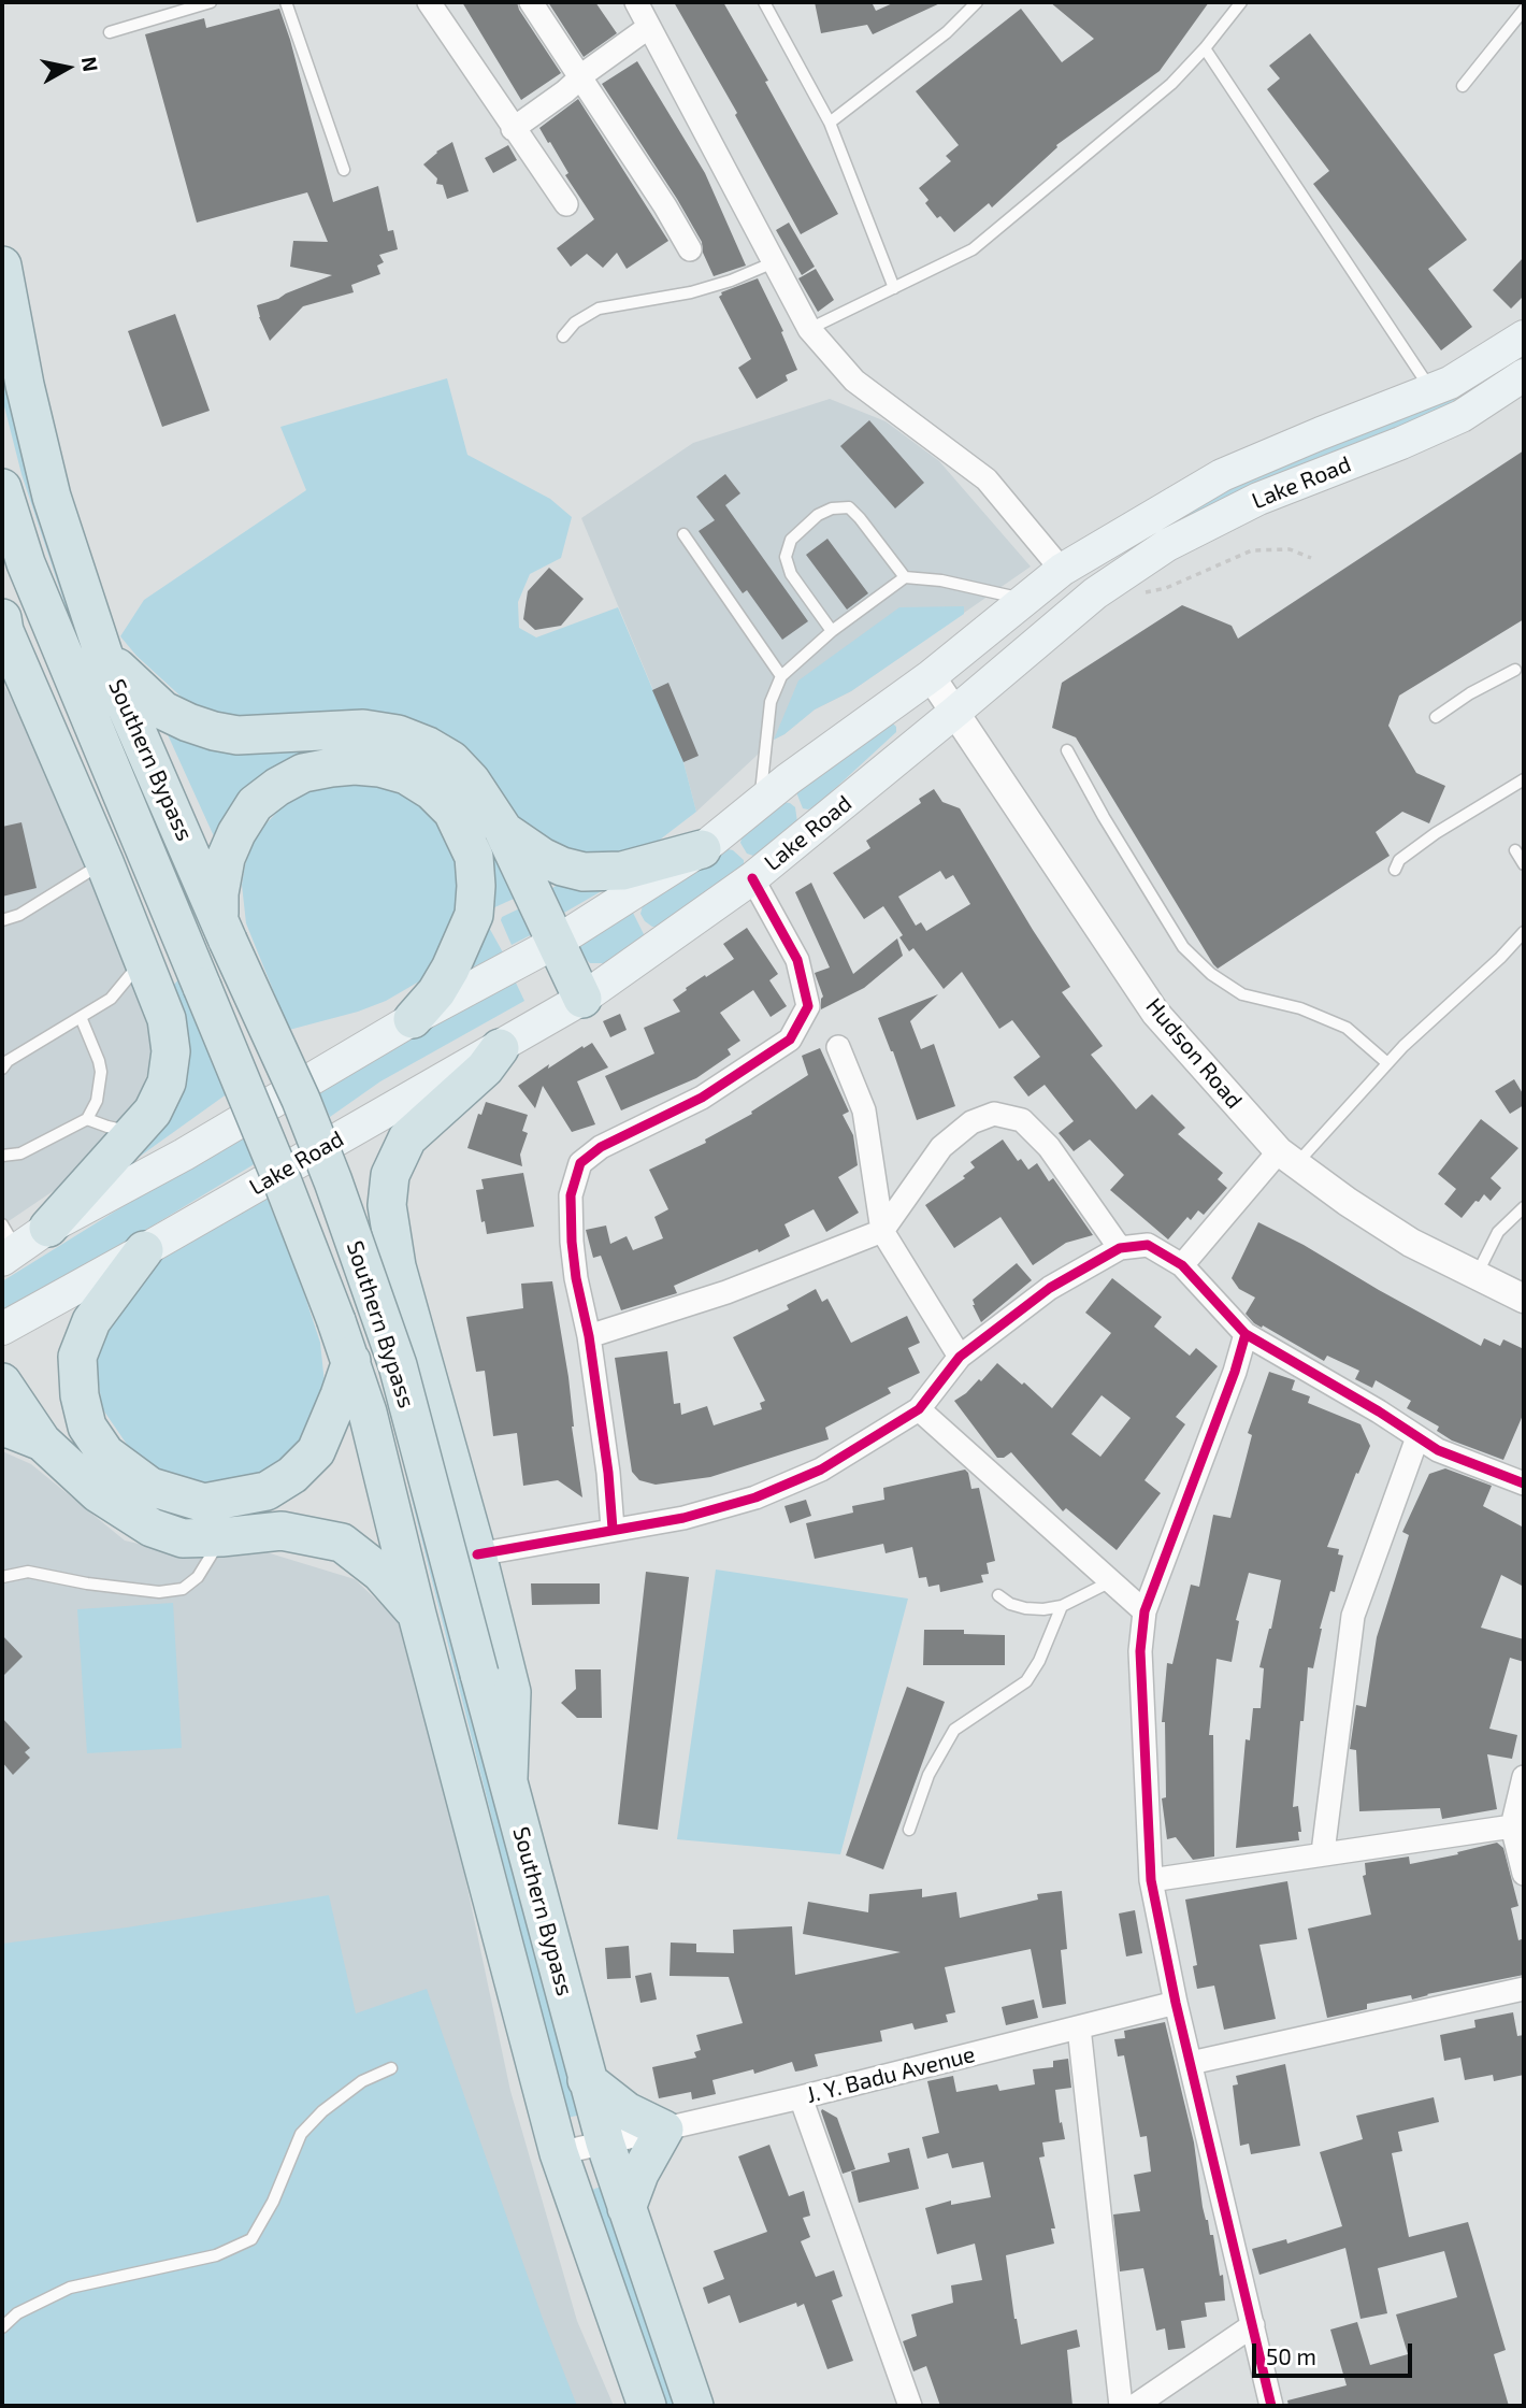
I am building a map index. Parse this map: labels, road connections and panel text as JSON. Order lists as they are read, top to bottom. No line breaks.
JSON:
{"streets":{"highway":["Southern Bypass"],"main road":["Lake Road"],"street":["Hudson Road","J. Y. Badu Avenue"]},"crossings":[["Lake Road","Hudson Road"],["Southern Bypass","J. Y. Badu Avenue"]],"scale_bar":"50 m","north":"right"}
